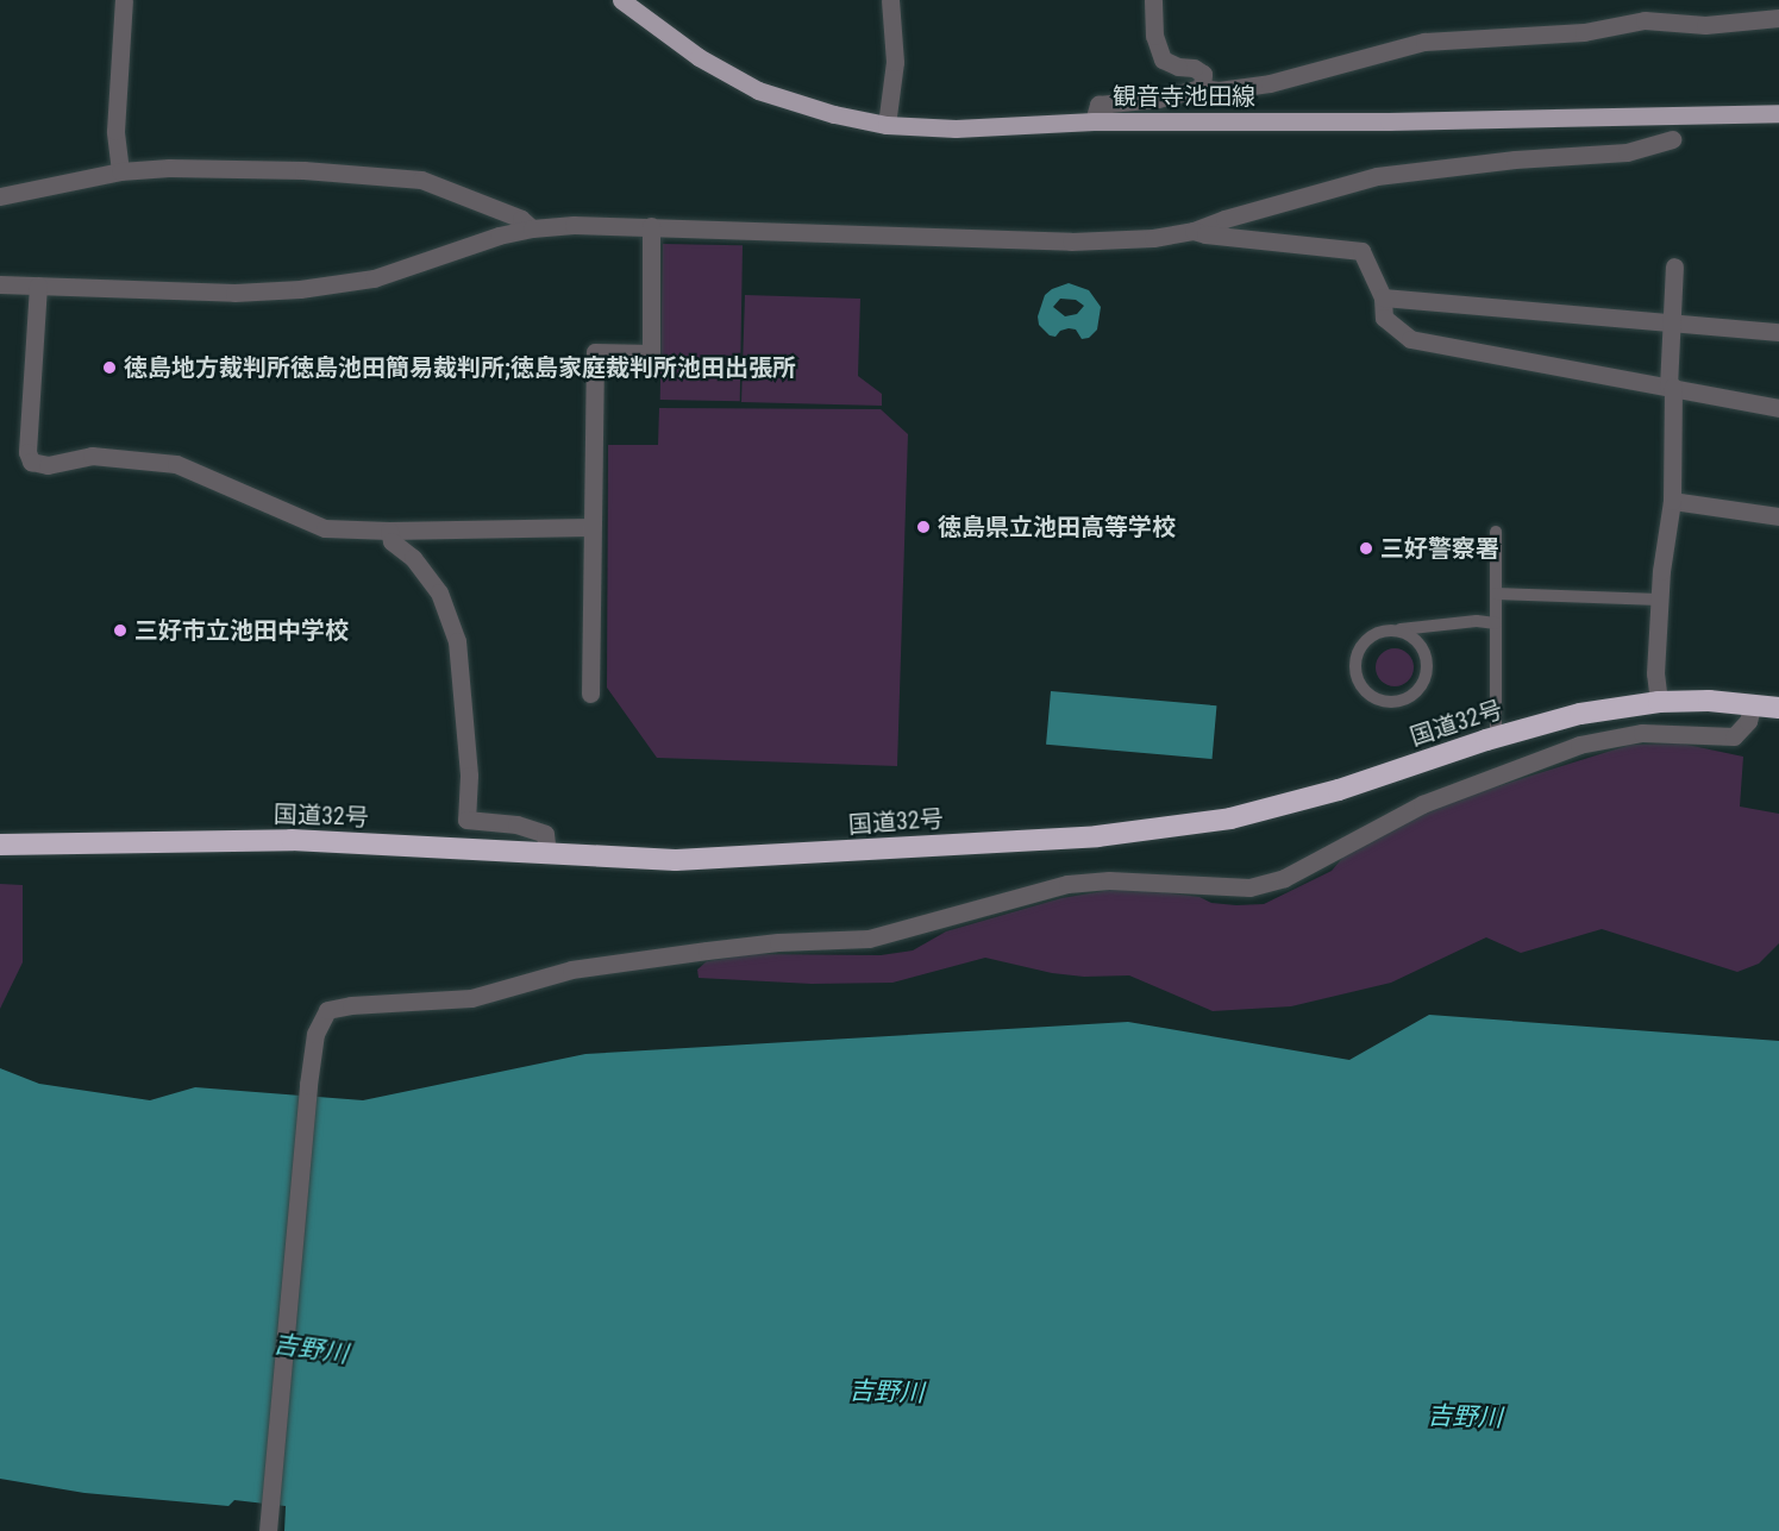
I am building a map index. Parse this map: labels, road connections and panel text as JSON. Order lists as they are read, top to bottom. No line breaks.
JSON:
{"streets":{"highway":["国道32号"],"main road":["観音寺池田線"]},"water":["吉野川"],"places":["徳島地方裁判所徳島池田簡易裁判所;徳島家庭裁判所池田出張所","徳島県立池田高等学校","三好警察署","三好市立池田中学校"]}
